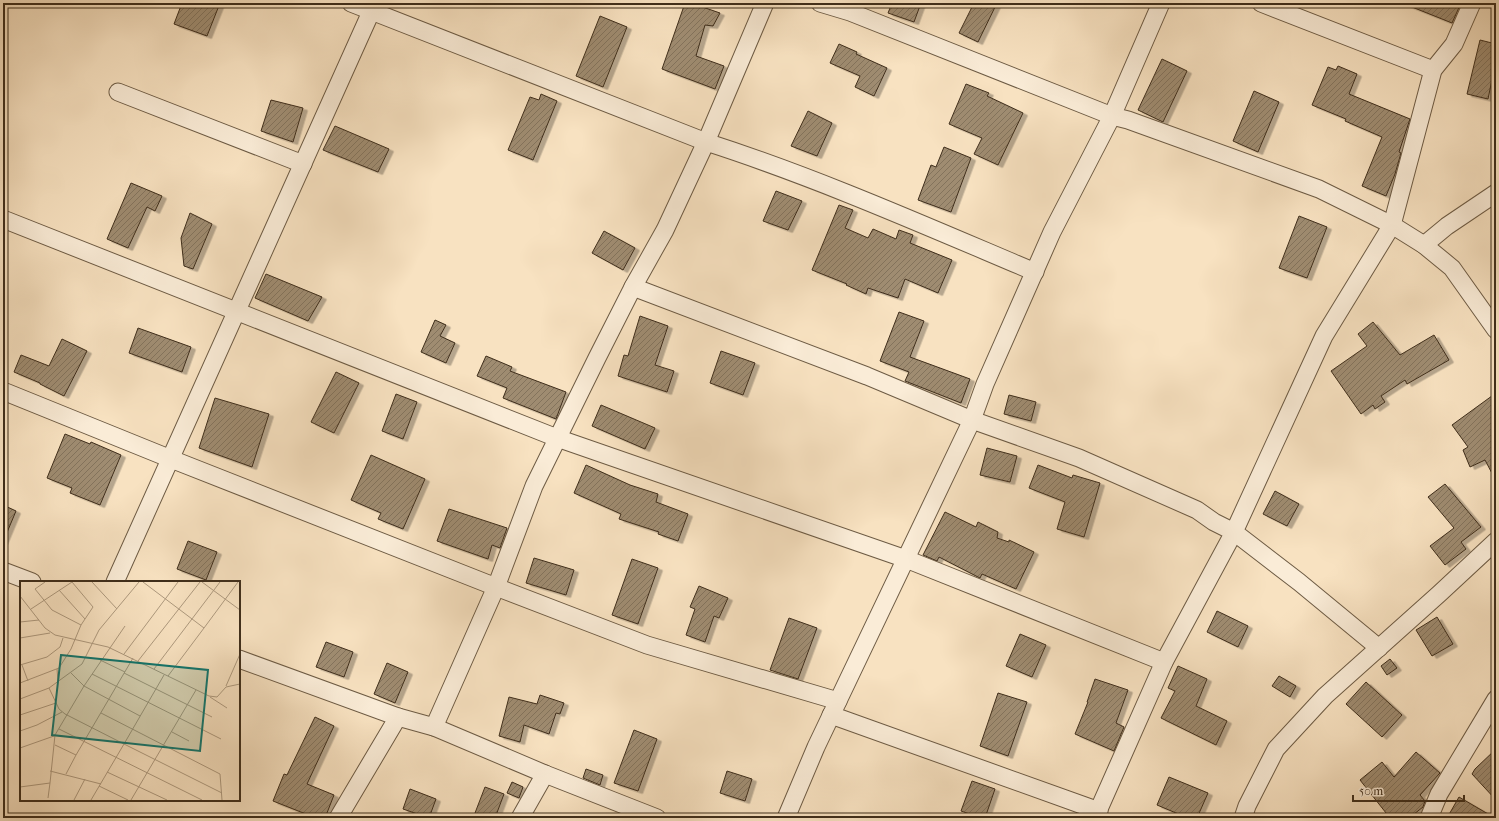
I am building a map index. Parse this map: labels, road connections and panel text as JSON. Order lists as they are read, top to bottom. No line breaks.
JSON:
{"scale_bar":"50 m"}
